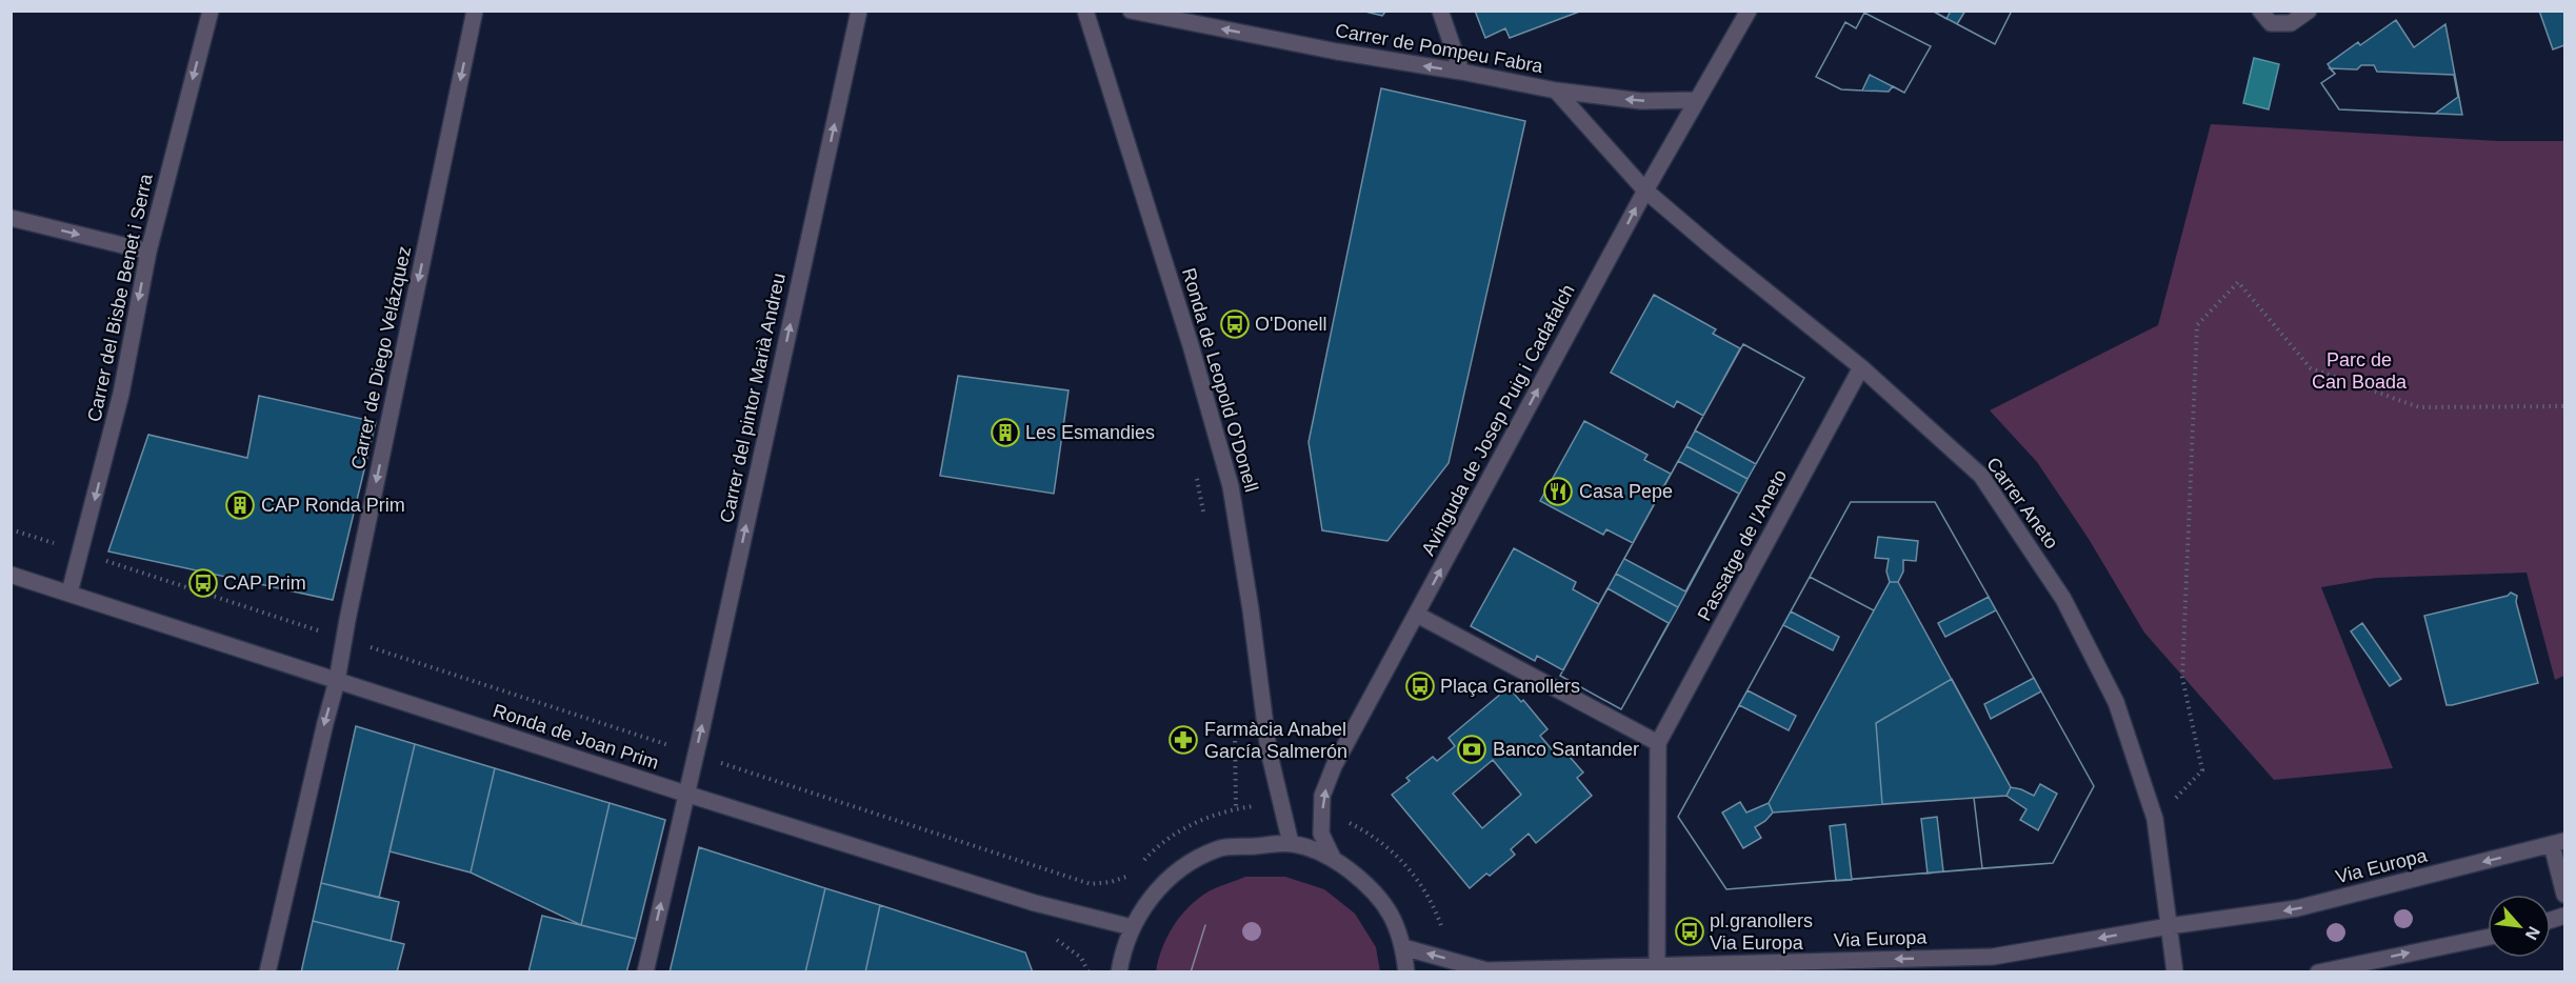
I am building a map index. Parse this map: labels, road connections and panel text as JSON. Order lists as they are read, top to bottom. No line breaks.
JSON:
{"streets":{"street":["Carrer de Pompeu Fabra","Carrer del Bisbe Benet i Serra","Carrer de Diego Velázquez","Ronda de Leopold O'Donell","Carrer del pintor Marià Andreu","Avinguda de Josep Puig i Cadafalch","Carrer Aneto","Passatge de l'Aneto","Ronda de Joan Prim","Via Europa"]},"crossings":[["Carrer de Pompeu Fabra","Avinguda de Josep Puig i Cadafalch"],["Carrer de Pompeu Fabra","Carrer Aneto"],["Carrer del Bisbe Benet i Serra","Ronda de Joan Prim"],["Carrer de Diego Velázquez","Ronda de Joan Prim"],["Carrer del pintor Marià Andreu","Ronda de Joan Prim"],["Avinguda de Josep Puig i Cadafalch","Carrer Aneto"],["Carrer Aneto","Passatge de l'Aneto"],["Carrer Aneto","Via Europa"],["Passatge de l'Aneto","Via Europa"]],"one_way":["Carrer de Pompeu Fabra","Carrer del Bisbe Benet i Serra","Carrer de Diego Velázquez","Carrer del pintor Marià Andreu","Avinguda de Josep Puig i Cadafalch","Via Europa"],"parks":["Parc de Can Boada"],"places":{"bus stop":["O'Donell","CAP Prim","Plaça Granollers","pl.granollers Via Europa"],"building":["Les Esmandies","CAP Ronda Prim"],"restaurant":["Casa Pepe"],"pharmacy":["Farmàcia Anabel García Salmerón"],"bank":["Banco Santander"]},"north":"bottom right"}
